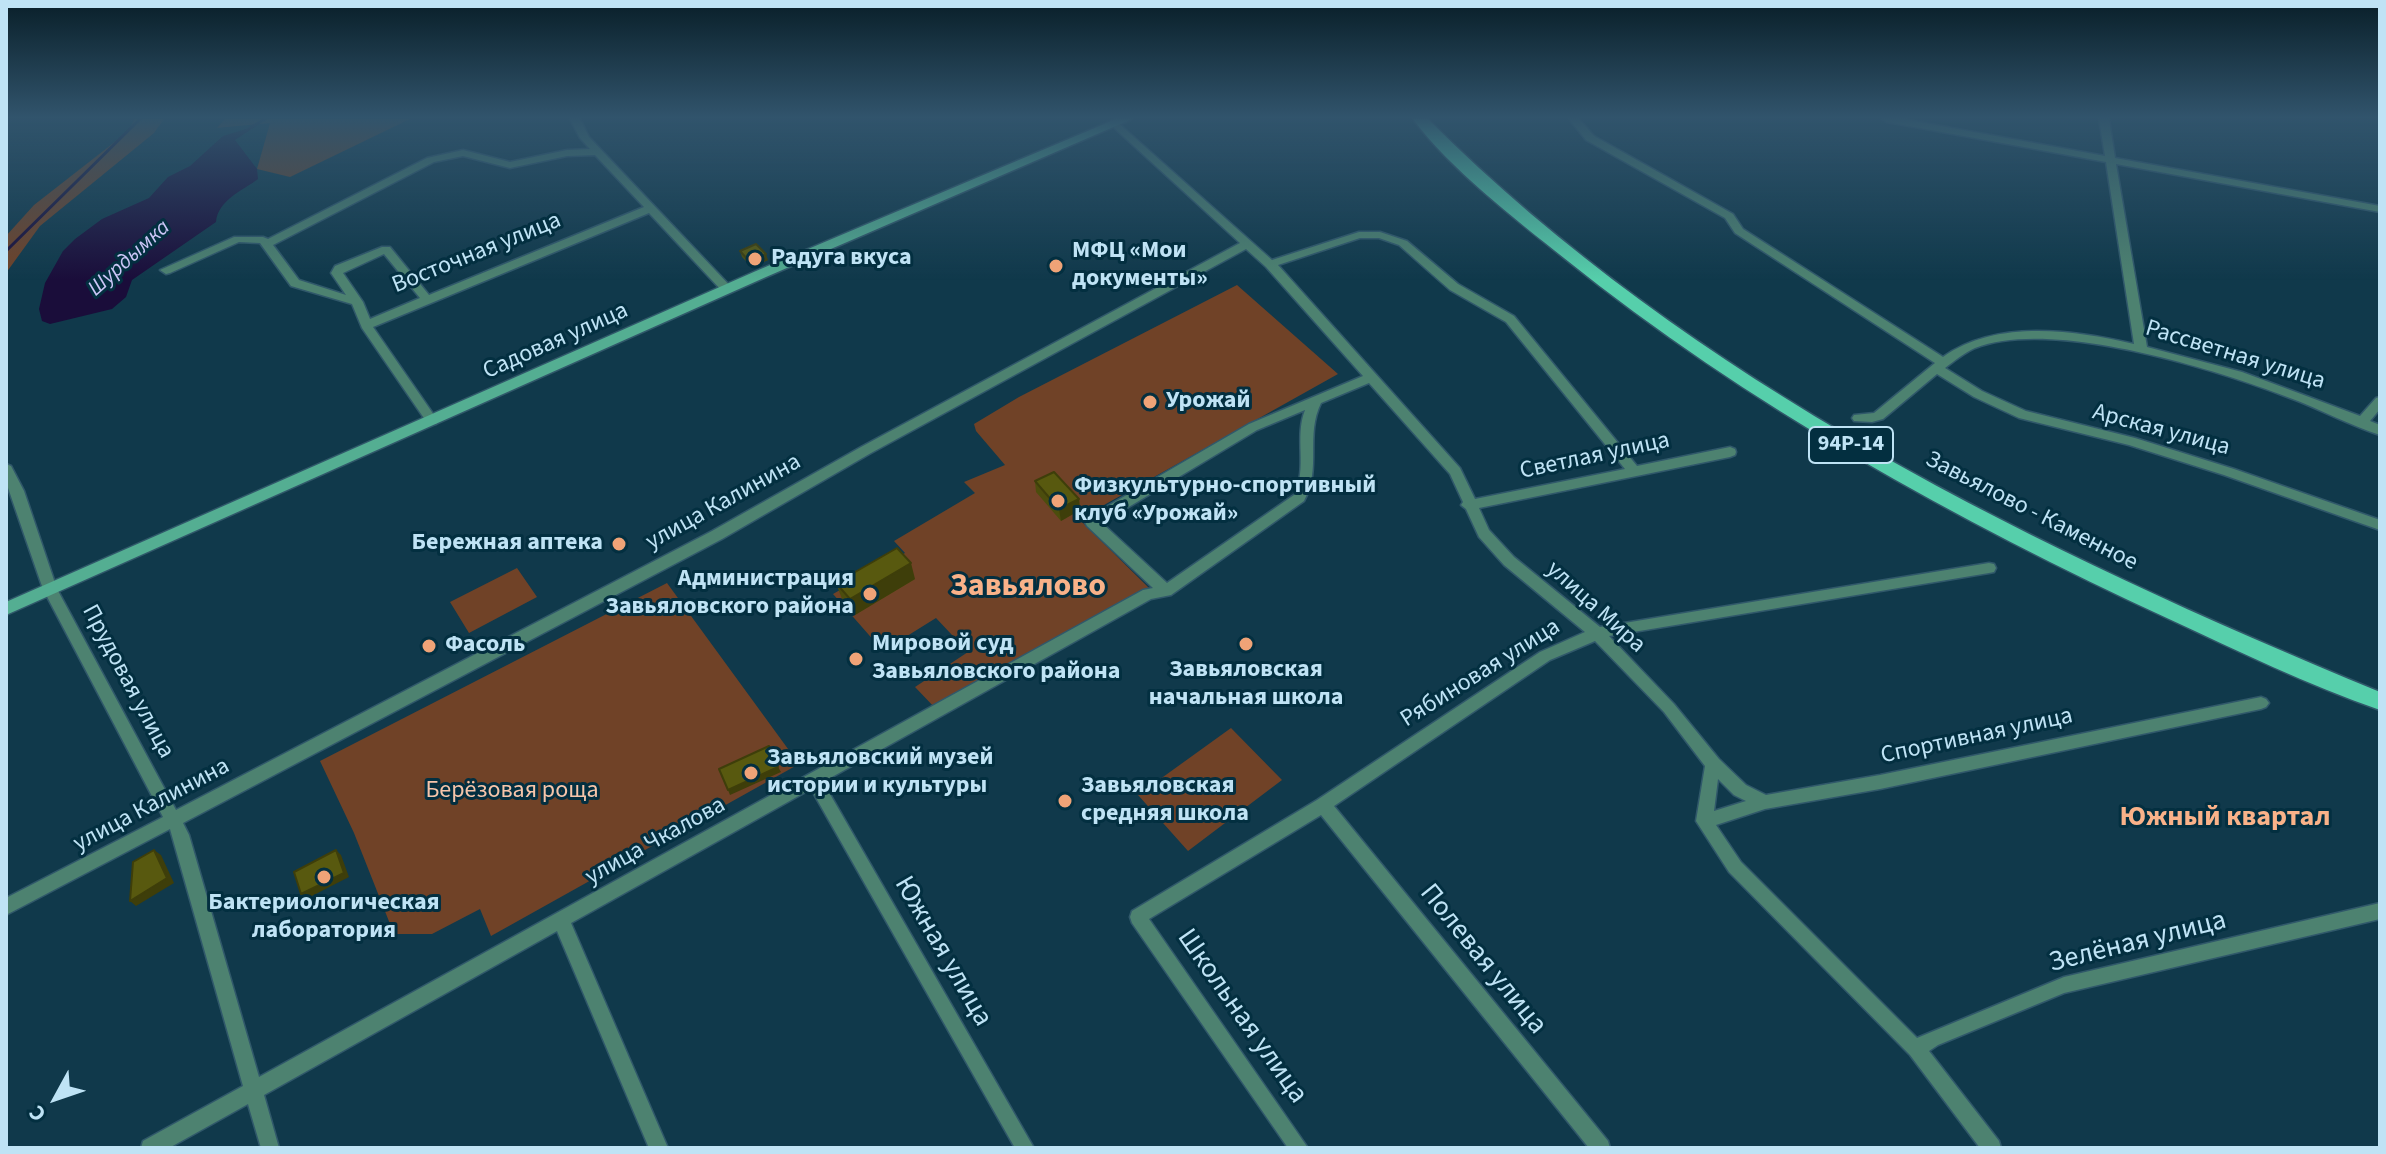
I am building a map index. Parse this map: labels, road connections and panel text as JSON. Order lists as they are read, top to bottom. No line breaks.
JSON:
{"streets":{"main road":["94Р-14","Завьялово - Каменное"],"street":["Восточная улица","Садовая улица","Рассветная улица","Арская улица","Светлая улица","улица Калинина","улица Мира","Рябиновая улица","Прудовая улица","Спортивная улица","улица Чкалова","Зелёная улица","Южная улица","Полевая улица","Школьная улица"]},"crossings":[["Садовая улица","Прудовая улица"],["Рассветная улица","Арская улица"],["Светлая улица","улица Мира"],["улица Калинина","улица Мира"],["улица Калинина","Прудовая улица"],["улица Мира","Рябиновая улица"],["улица Мира","Спортивная улица"],["Рябиновая улица","Полевая улица"],["Рябиновая улица","Школьная улица"],["Прудовая улица","улица Чкалова"],["улица Чкалова","Южная улица"]],"districts":["Завьялово","Южный квартал"],"water":["Шурдымка"],"parks":["Берёзовая роща"],"places":["Радуга вкуса","МФЦ «Мои документы»","Урожай","Физкультурно-спортивный клуб «Урожай»","Бережная аптека","Администрация Завьяловского района","Завьяловская начальная школа","Фасоль","Мировой суд Завьяловского района","Завьяловский музей истории и культуры","Завьяловская средняя школа","Бактериологическая лаборатория"],"north":"bottom left"}
